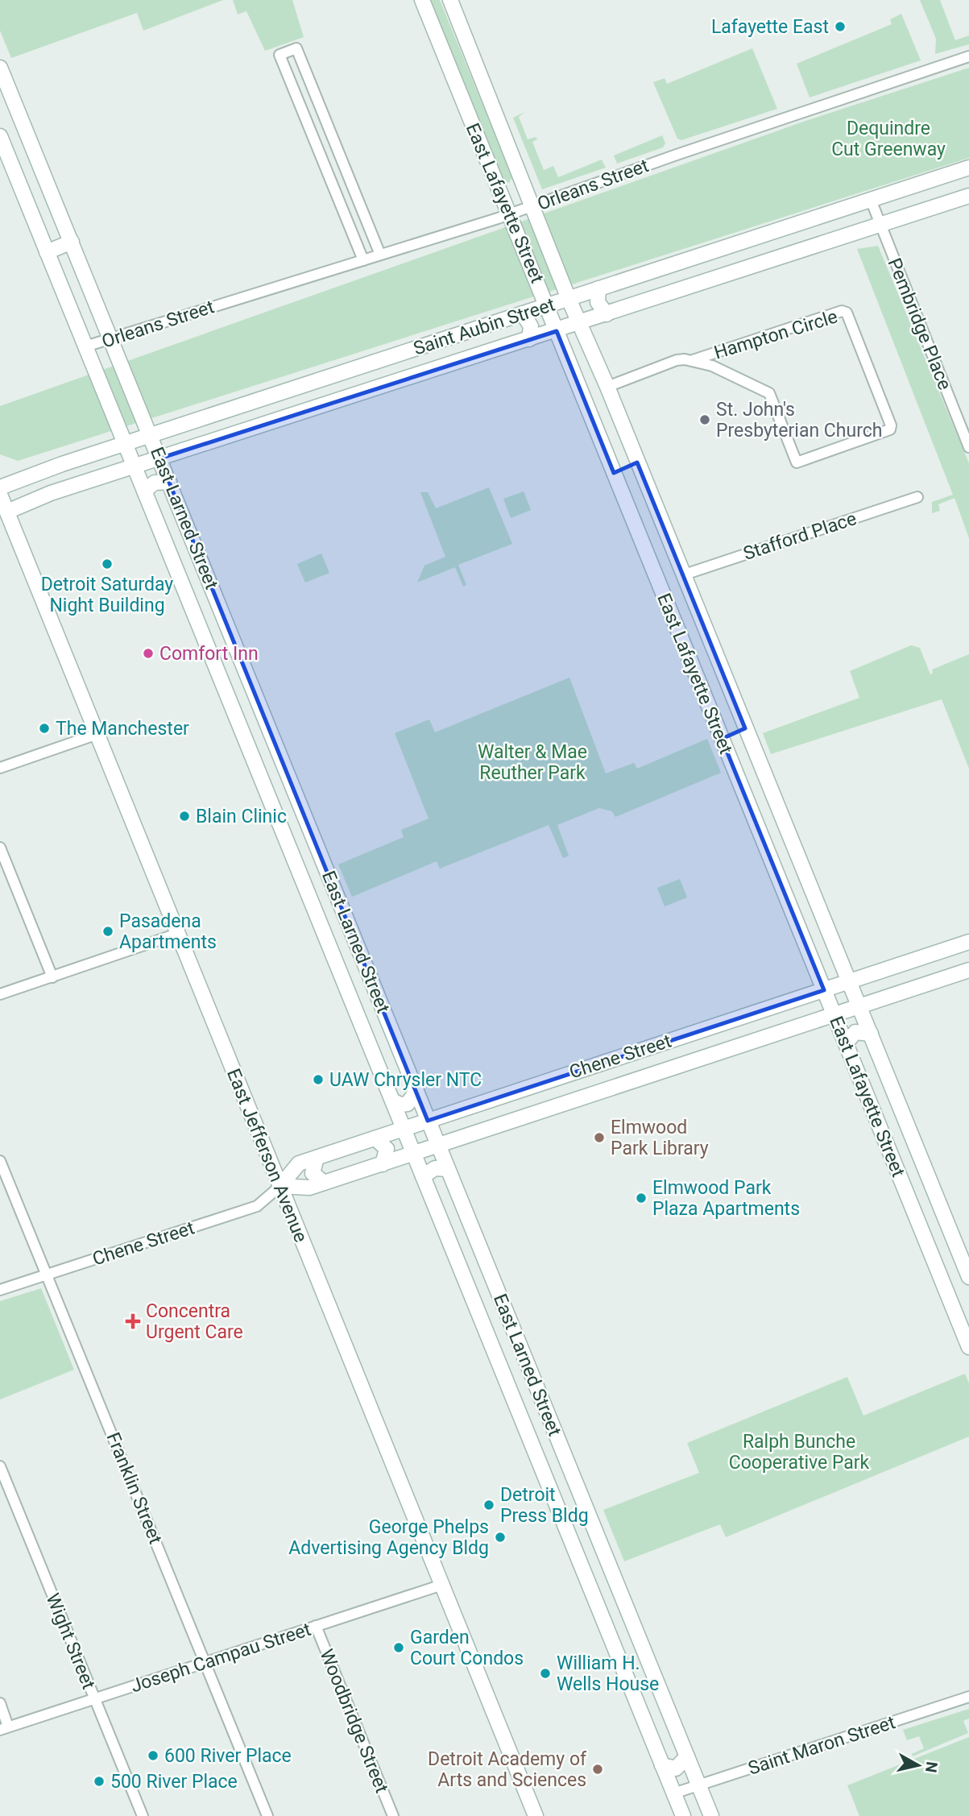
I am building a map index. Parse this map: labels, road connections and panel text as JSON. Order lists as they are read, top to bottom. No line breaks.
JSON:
{"streets":{"street":["Orleans Street","East Lafayette Street","Pembridge Place","Saint Aubin Street","Hampton Circle","East Larned Street","Stafford Place","Chene Street","East Jefferson Avenue","Franklin Street","Wight Street","Joseph Campau Street","Woodbridge Street","Saint Maron Street"]},"crossings":[["Orleans Street","East Lafayette Street"],["Orleans Street","East Larned Street"],["East Lafayette Street","Saint Aubin Street"],["East Lafayette Street","Stafford Place"],["East Lafayette Street","Chene Street"],["Pembridge Place","Saint Aubin Street"],["Saint Aubin Street","East Larned Street"],["Saint Aubin Street","East Jefferson Avenue"],["East Larned Street","Chene Street"],["East Larned Street","Saint Maron Street"],["Chene Street","East Jefferson Avenue"],["Chene Street","Franklin Street"],["East Jefferson Avenue","Joseph Campau Street"],["Franklin Street","Joseph Campau Street"],["Wight Street","Joseph Campau Street"],["Joseph Campau Street","Woodbridge Street"]],"parks":["Dequindre Cut Greenway","Walter & Mae Reuther Park","Ralph Bunche Cooperative Park"],"places":{"other":["Lafayette East","St. John's Presbyterian Church","Detroit Saturday Night Building","Comfort Inn","The Manchester","Blain Clinic","Pasadena Apartments","UAW Chrysler NTC","Elmwood Park Library","Elmwood Park Plaza Apartments","Detroit Press Bldg","George Phelps Advertising Agency Bldg","Garden Court Condos","William H. Wells House","600 River Place","Detroit Academy of Arts and Sciences","500 River Place"],"health":["Concentra Urgent Care"]},"north":"right"}
